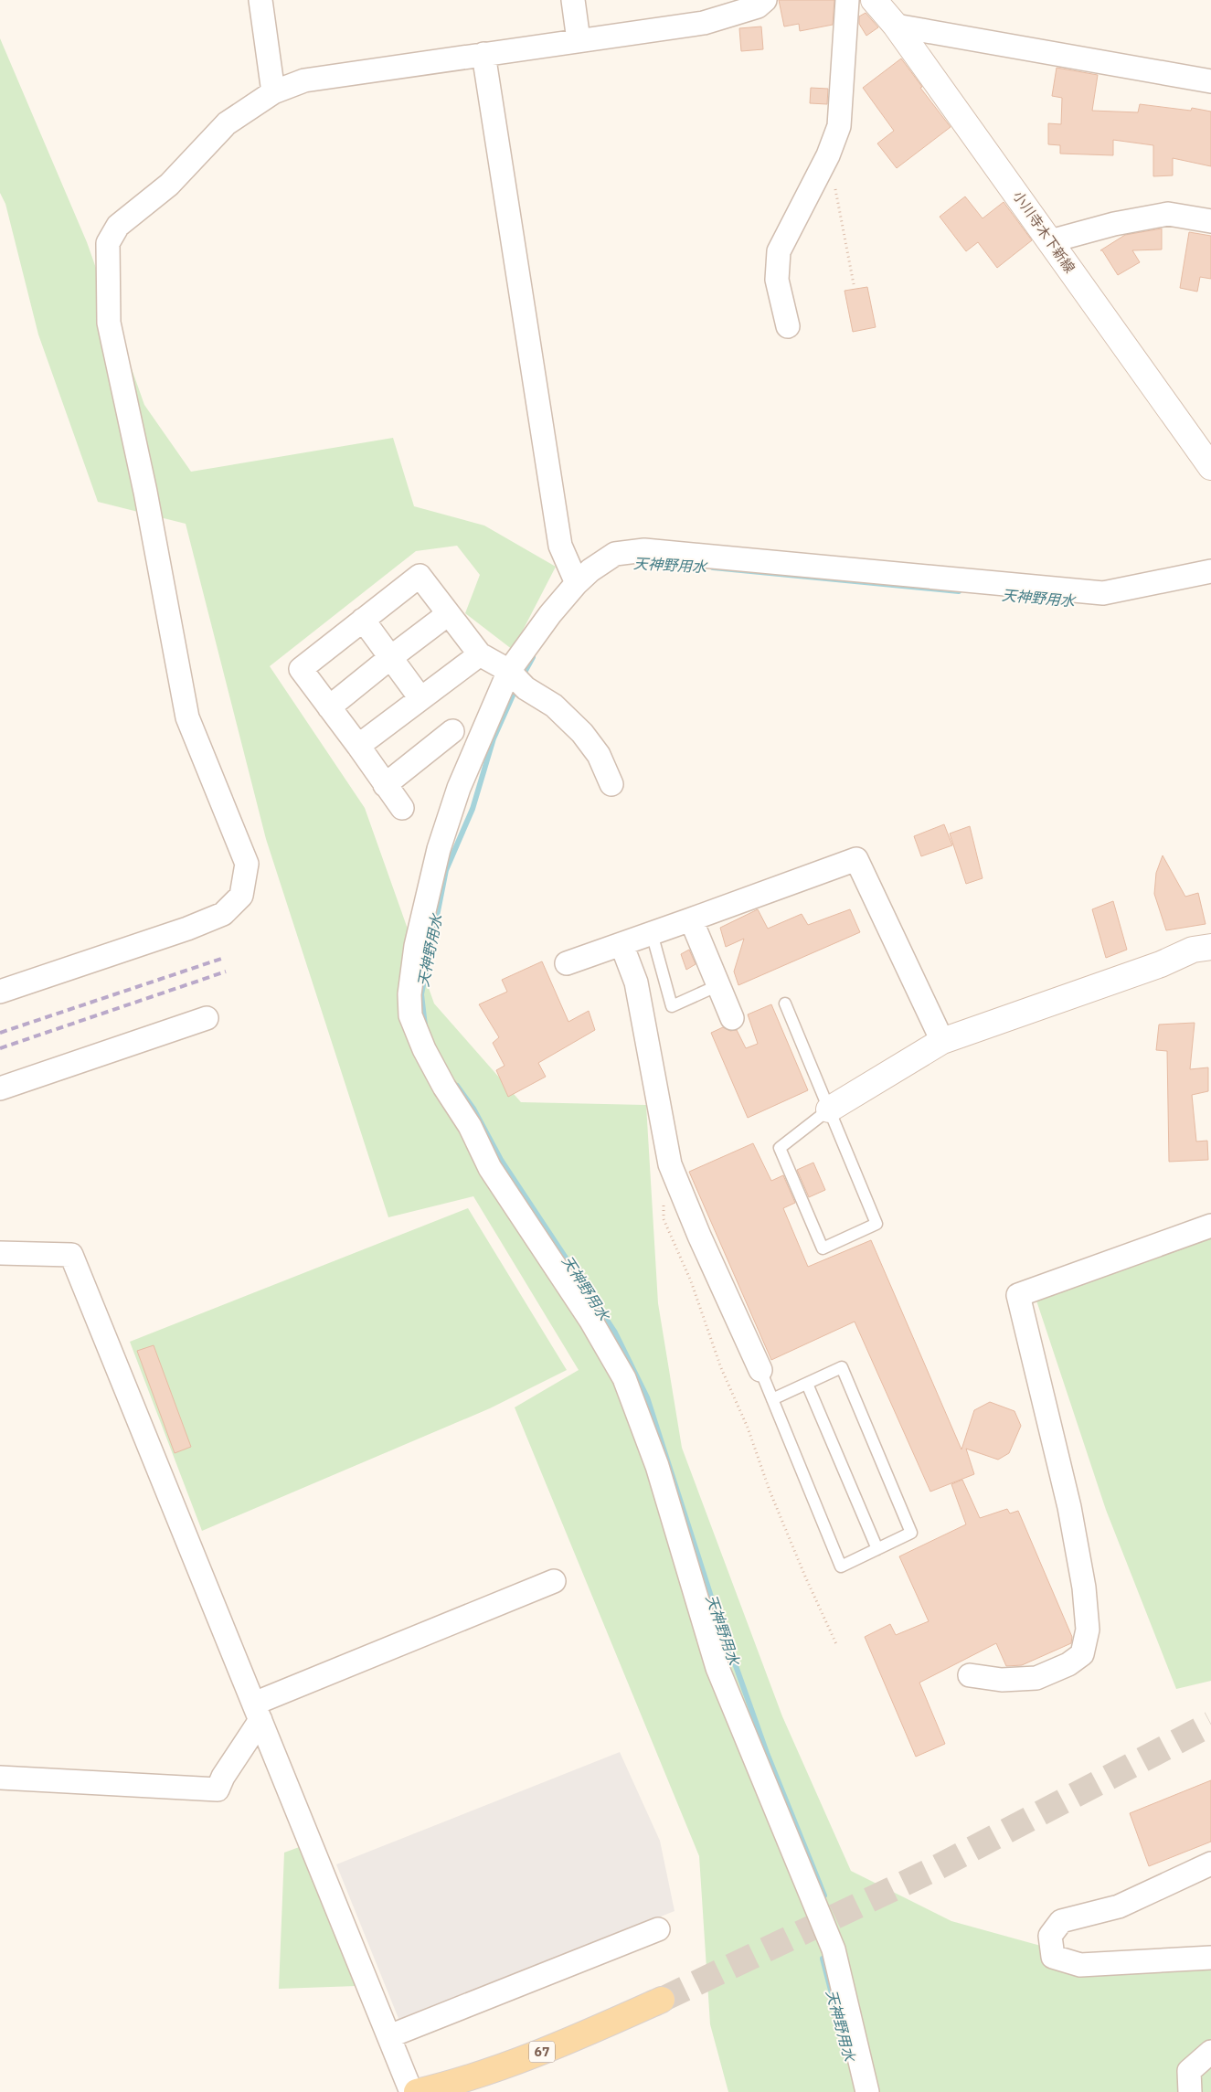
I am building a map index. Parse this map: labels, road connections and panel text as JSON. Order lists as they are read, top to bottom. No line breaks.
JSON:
{"streets":{"main road":["小川寺木下新線","67"]},"water":["天神野用水"]}
